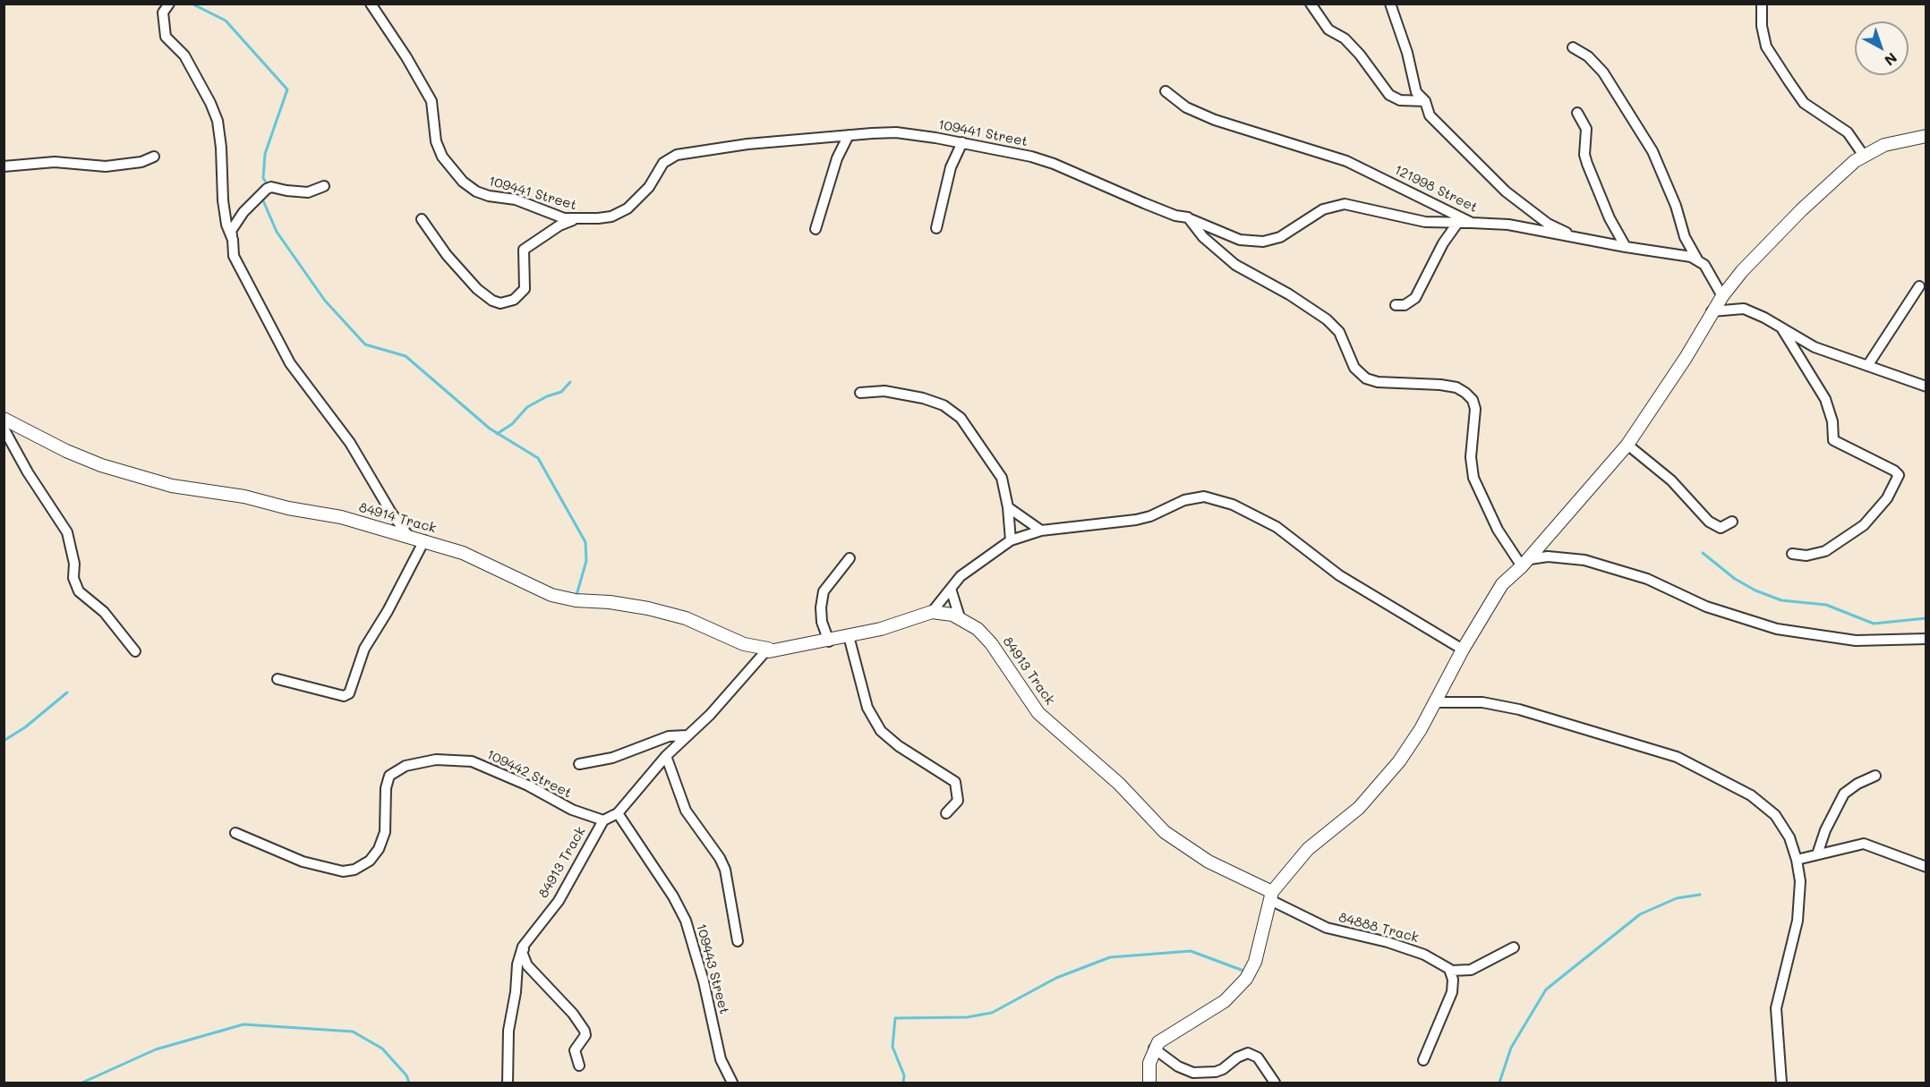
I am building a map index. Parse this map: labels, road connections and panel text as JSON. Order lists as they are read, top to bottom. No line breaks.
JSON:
{"streets":{"street":["109441 Street","121998 Street","84914 Track","84913 Track","109442 Street","84888 Track","109443 Street"]},"crossings":[["109441 Street","121998 Street"],["84914 Track","84913 Track"],["84913 Track","109442 Street"],["84913 Track","84888 Track"],["84913 Track","109443 Street"]],"north":"bottom right"}
